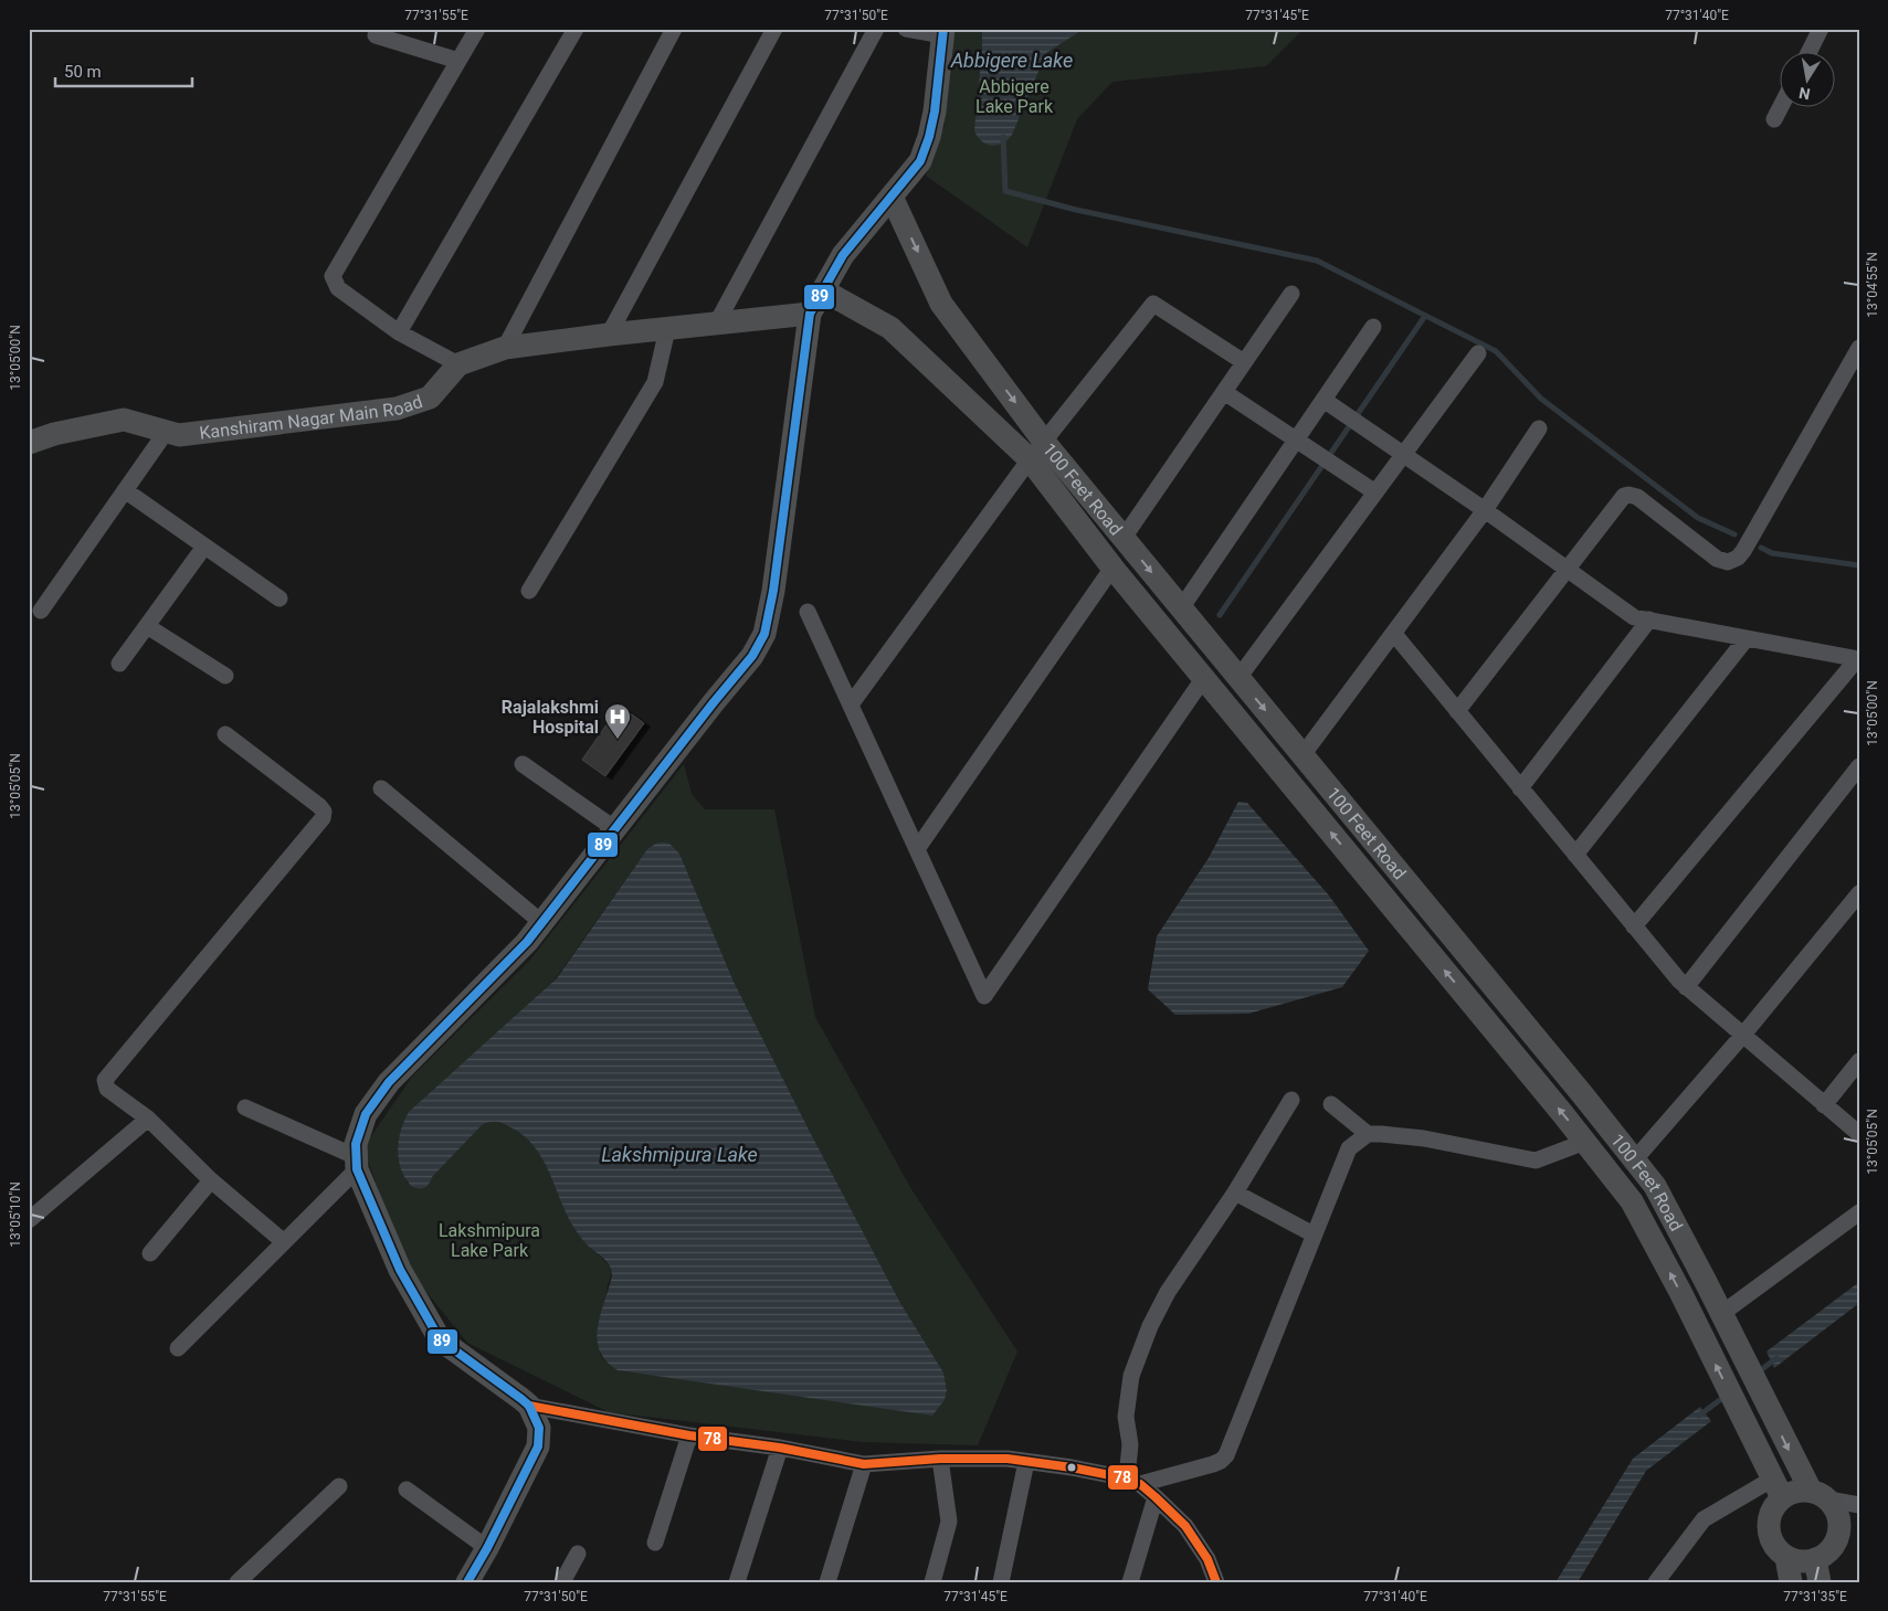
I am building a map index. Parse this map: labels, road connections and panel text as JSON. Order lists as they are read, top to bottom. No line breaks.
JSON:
{"streets":{"main road":["Kanshiram Nagar Main Road","100 Feet Road"]},"water":["Abbigere Lake","Lakshmipura Lake"],"parks":["Abbigere Lake Park","Lakshmipura Lake Park"],"places":{"hospital":["Rajalakshmi Hospital"]},"lines":["transit line 89","transit line 78"],"scale_bar":"50 m","north":"bottom","coordinates":["77°31'55\"E","77°31'50\"E","77°31'45\"E","77°31'40\"E","13°04'55\"N","13°05'00\"N","13°05'05\"N","13°05'10\"N","77°31'35\"E"]}
